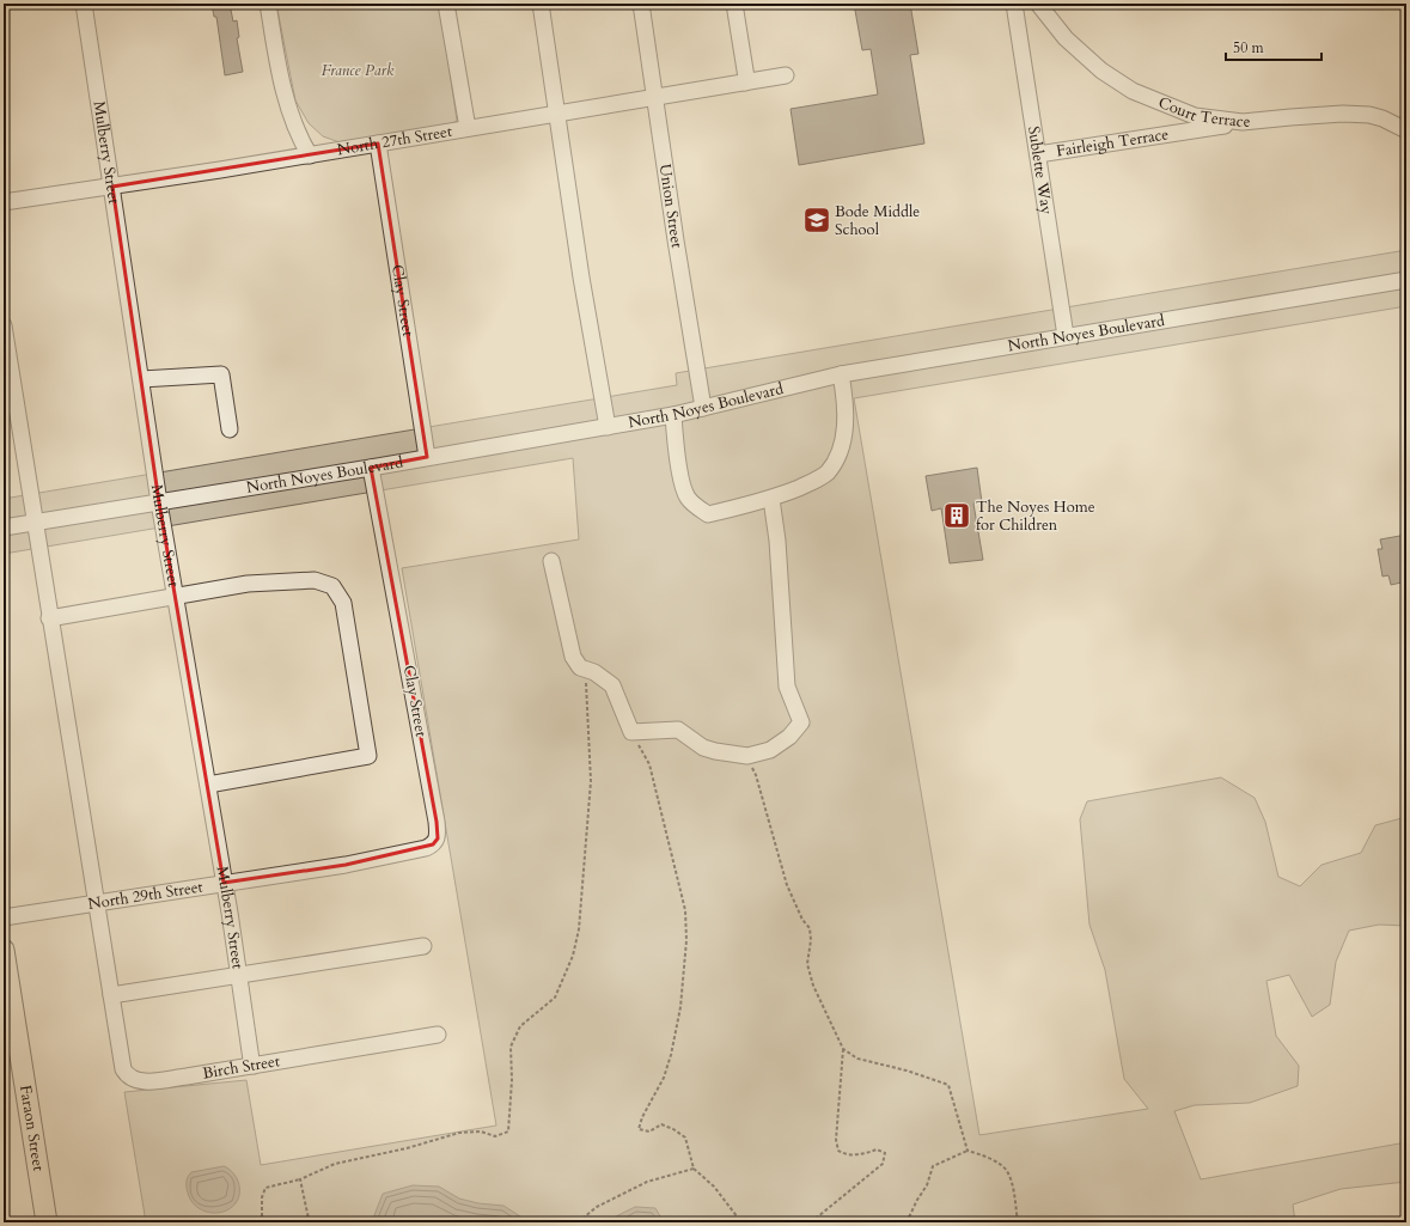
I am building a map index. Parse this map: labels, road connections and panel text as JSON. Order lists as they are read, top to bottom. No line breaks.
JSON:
{"streets":{"main road":["Faraon Street"],"street":["Court Terrace","North 27th Street","Fairleigh Terrace","Mulberry Street","Sublette Way","Union Street","Clay Street","North Noyes Boulevard","North 29th Street","Birch Street"]},"crossings":[["Court Terrace","Fairleigh Terrace"],["North 27th Street","Mulberry Street"],["North 27th Street","Union Street"],["North 27th Street","Clay Street"],["Fairleigh Terrace","Sublette Way"],["Mulberry Street","North Noyes Boulevard"],["Mulberry Street","North 29th Street"],["Mulberry Street","Birch Street"],["Sublette Way","North Noyes Boulevard"],["Union Street","North Noyes Boulevard"],["Clay Street","North Noyes Boulevard"],["Clay Street","North 29th Street"],["North Noyes Boulevard","Birch Street"],["North 29th Street","Birch Street"]],"parks":["France Park"],"places":{"school or university":["Bode Middle School"],"building":["The Noyes Home for Children"]},"scale_bar":"50 m"}
